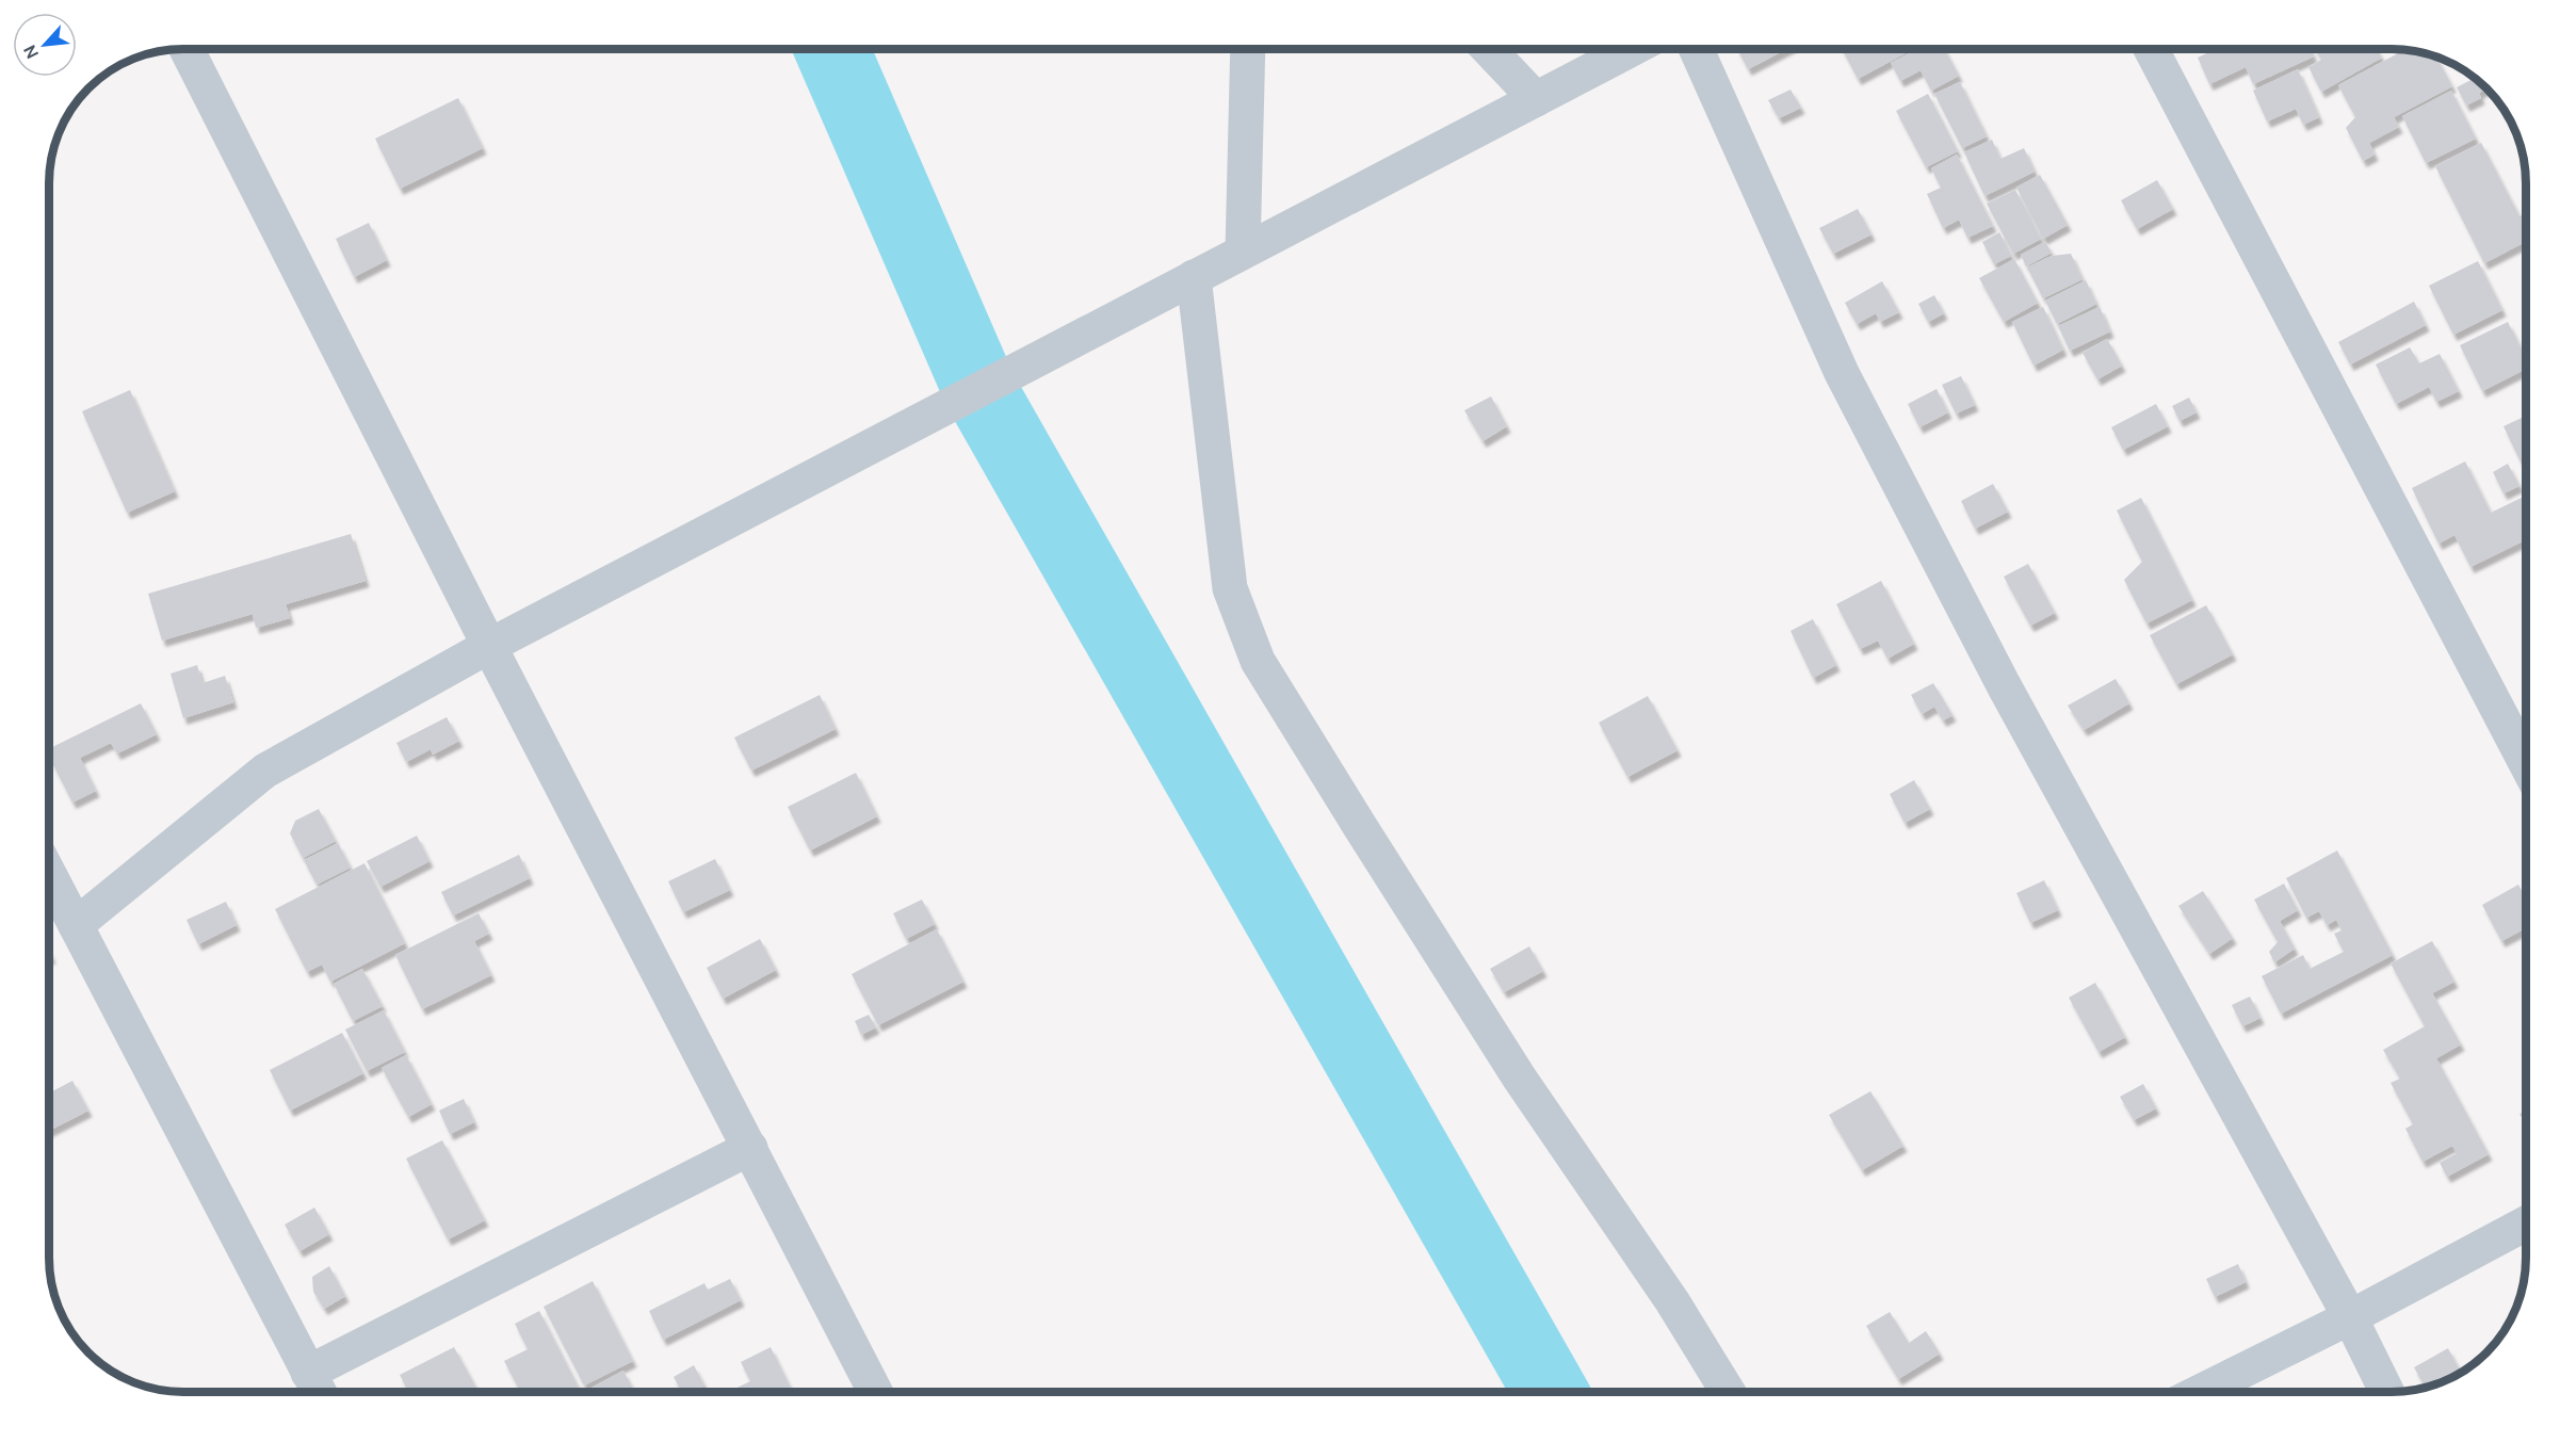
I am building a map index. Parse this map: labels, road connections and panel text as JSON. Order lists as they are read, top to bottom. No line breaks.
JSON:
{"north":"bottom left"}
